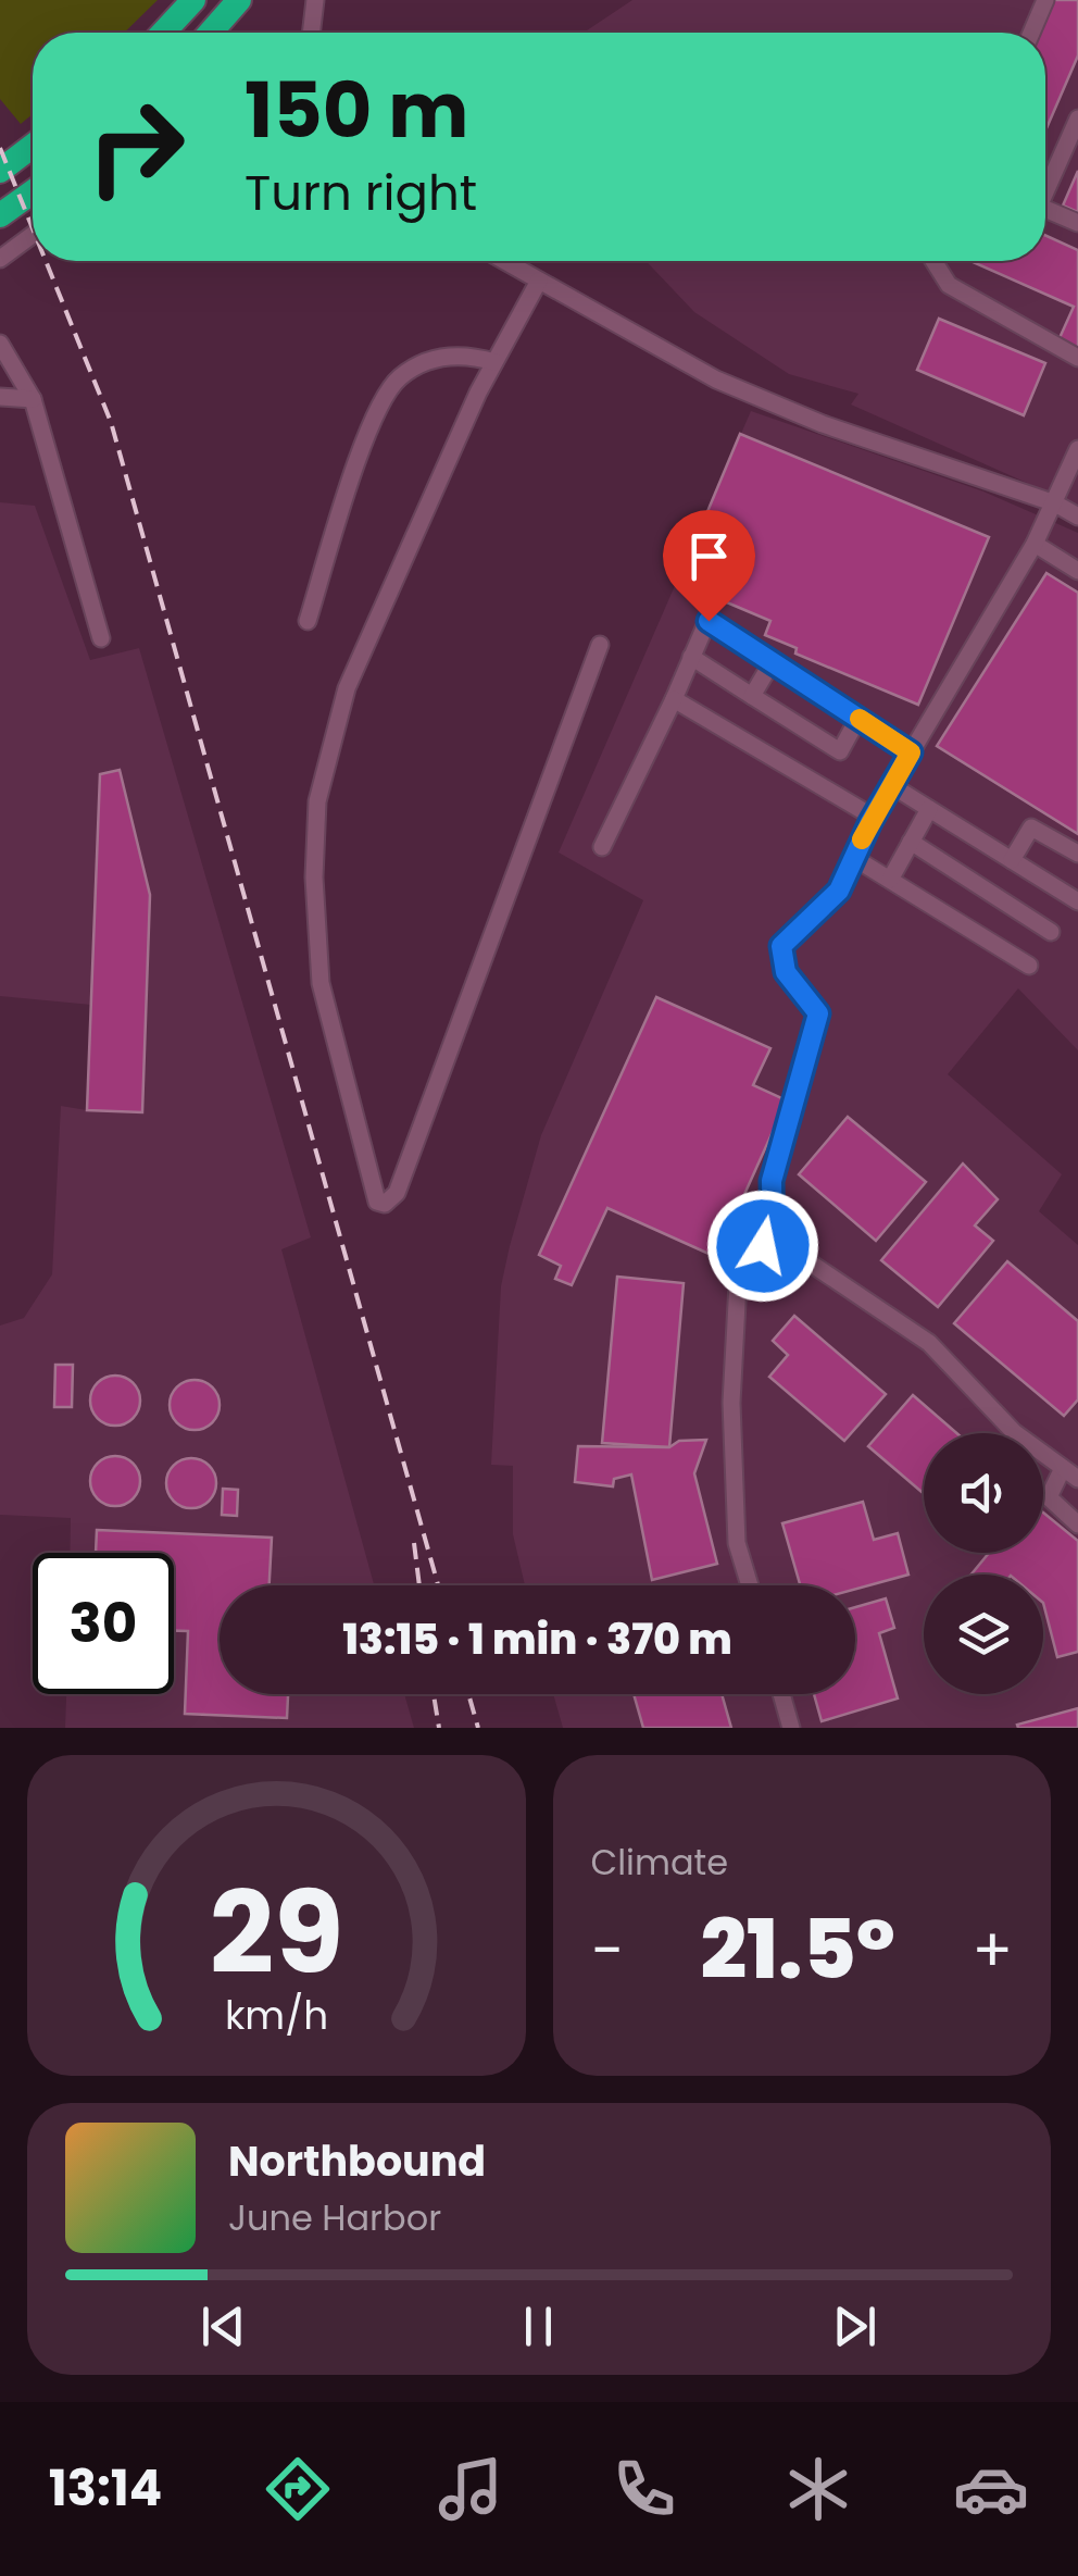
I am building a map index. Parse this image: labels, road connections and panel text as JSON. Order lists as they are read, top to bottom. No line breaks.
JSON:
{"page":{"turn":["150 m","Turn right"],"limit":"30","trip":"13:15 · 1 min · 370 m","tile":"Climate","heat":["−","21.5°","+"],"song":["Northbound","June Harbor"],"tabs":"13:14","gauge":["29","km/h"]}}
